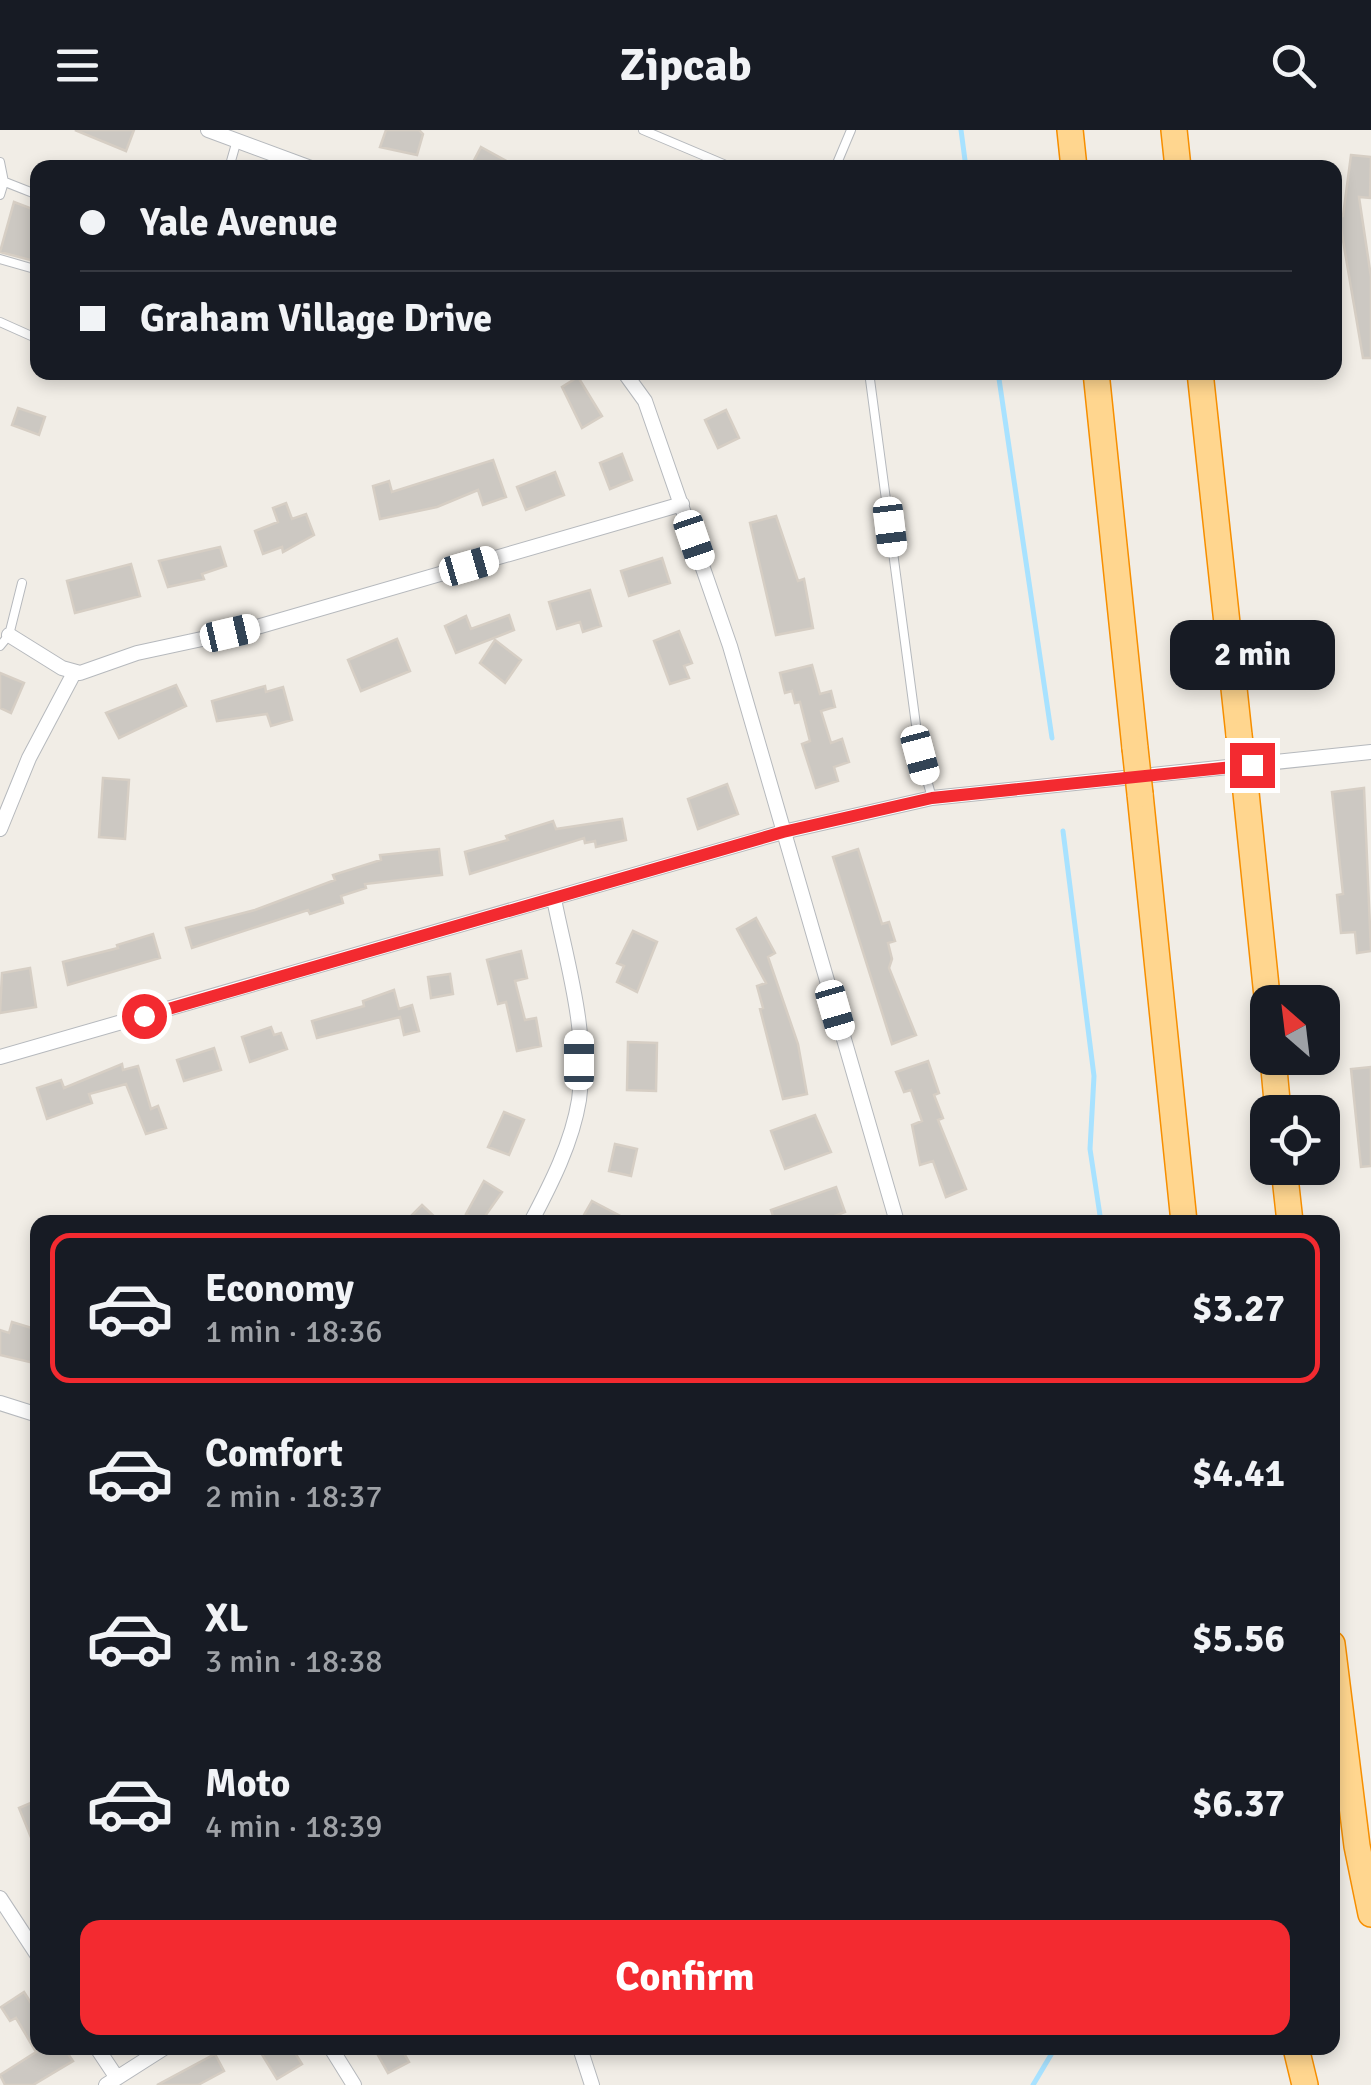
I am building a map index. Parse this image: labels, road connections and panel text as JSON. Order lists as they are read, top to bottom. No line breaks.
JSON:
{"north":"top left","page":{"header":"Zipcab","banner":["Yale Avenue","Graham Village Drive"],"bubble":"2 min","list":[{"name":"Economy","note":"1 min · 18:36","value":"$3.27"},{"name":"Comfort","note":"2 min · 18:37","value":"$4.41"},{"name":"XL","note":"3 min · 18:38","value":"$5.56"},{"name":"Moto","note":"4 min · 18:39","value":"$6.37"}],"buttons":"Confirm"}}
